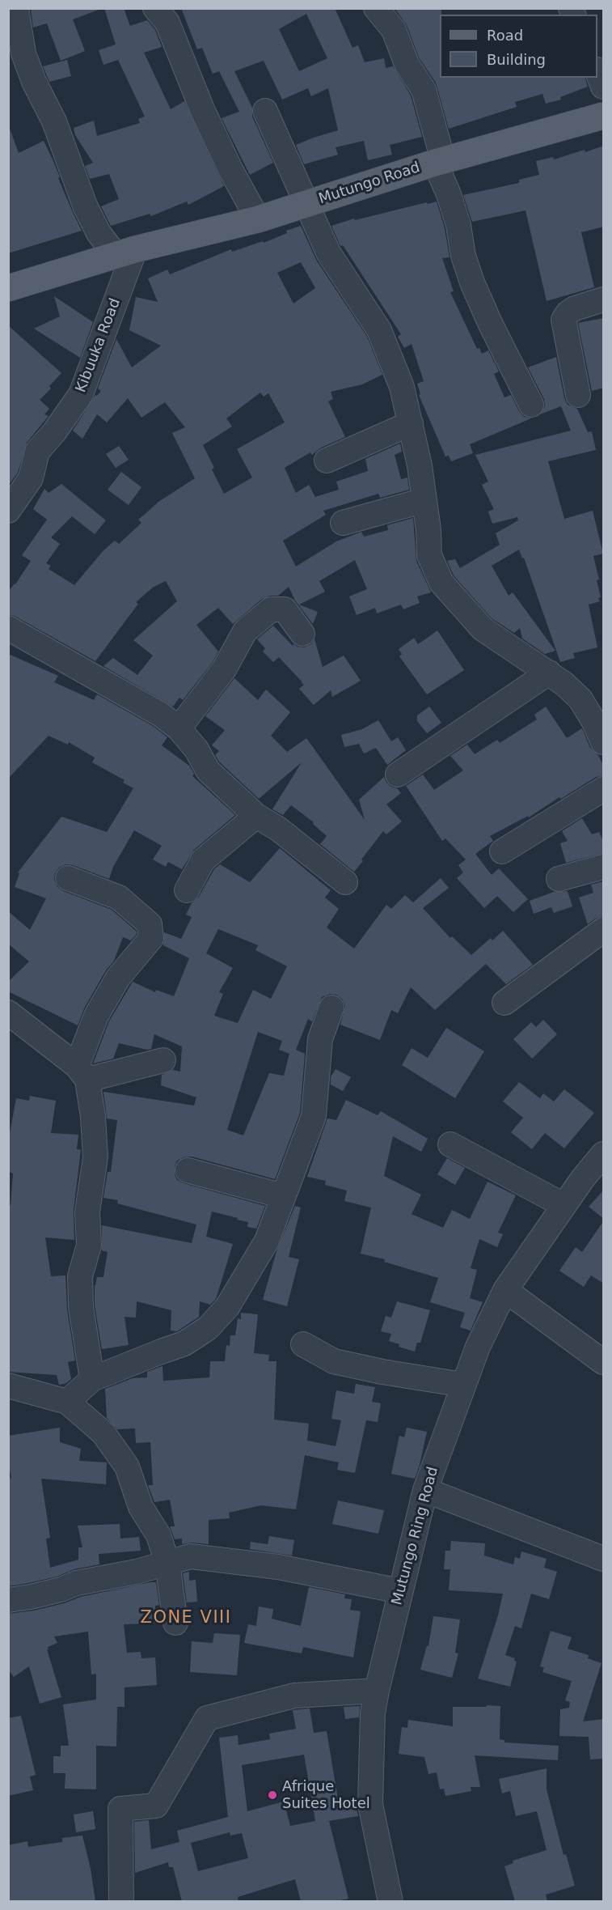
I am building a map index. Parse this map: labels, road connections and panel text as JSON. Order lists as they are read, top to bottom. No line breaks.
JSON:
{"streets":{"main road":["Mutungo Road"],"street":["Kibuuka Road","Mutungo Ring Road"]},"crossings":[["Mutungo Road","Kibuuka Road"]],"districts":["ZONE VIII"],"places":["Afrique Suites Hotel"],"legend":["Road","Building"]}
